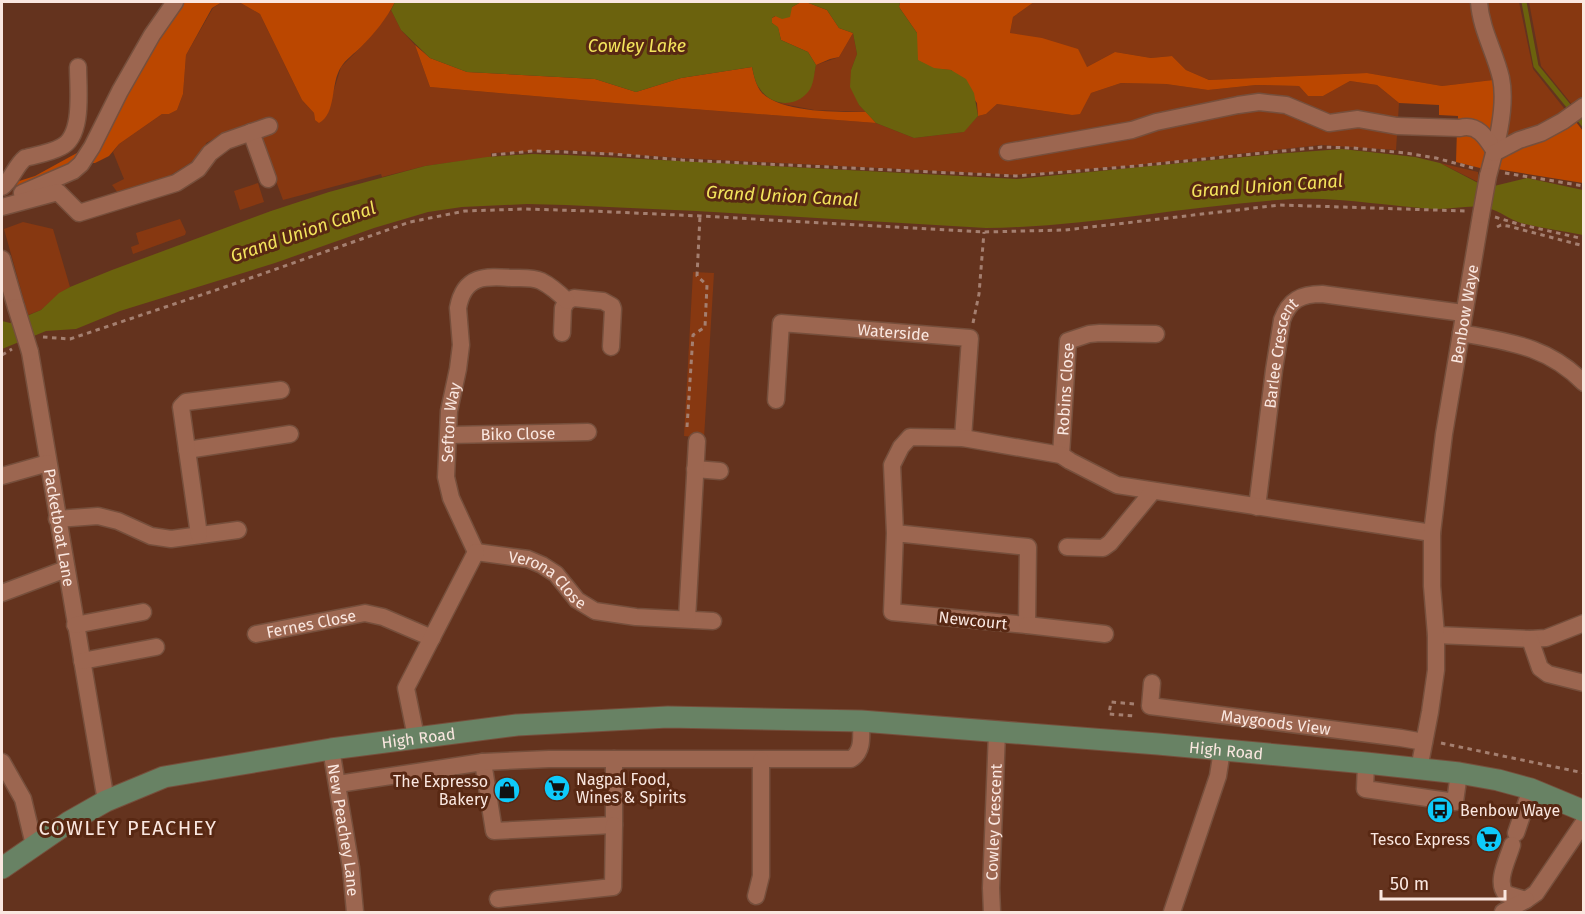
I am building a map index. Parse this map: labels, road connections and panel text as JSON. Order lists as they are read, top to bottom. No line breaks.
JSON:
{"streets":{"main road":["High Road"],"street":["Benbow Waye","Waterside","Barlee Crescent","Robins Close","Sefton Way","Biko Close","Packetboat Lane","Verona Close","Newcourt","Fernes Close","Maygoods View","Cowley Crescent","New Peachey Lane"]},"crossings":[["Benbow Waye","Barlee Crescent"],["Benbow Waye","Maygoods View"],["Benbow Waye","High Road"],["Robins Close","Newcourt"],["Sefton Way","Biko Close"],["Sefton Way","Verona Close"],["Packetboat Lane","High Road"],["High Road","Cowley Crescent"],["High Road","New Peachey Lane"]],"districts":["COWLEY PEACHEY"],"water":["Cowley Lake","Grand Union Canal"],"places":{"supermarket":["Nagpal Food, Wines & Spirits","Tesco Express"],"shop":["The Expresso Bakery"],"bus stop":["Benbow Waye"]},"scale_bar":"50 m"}
